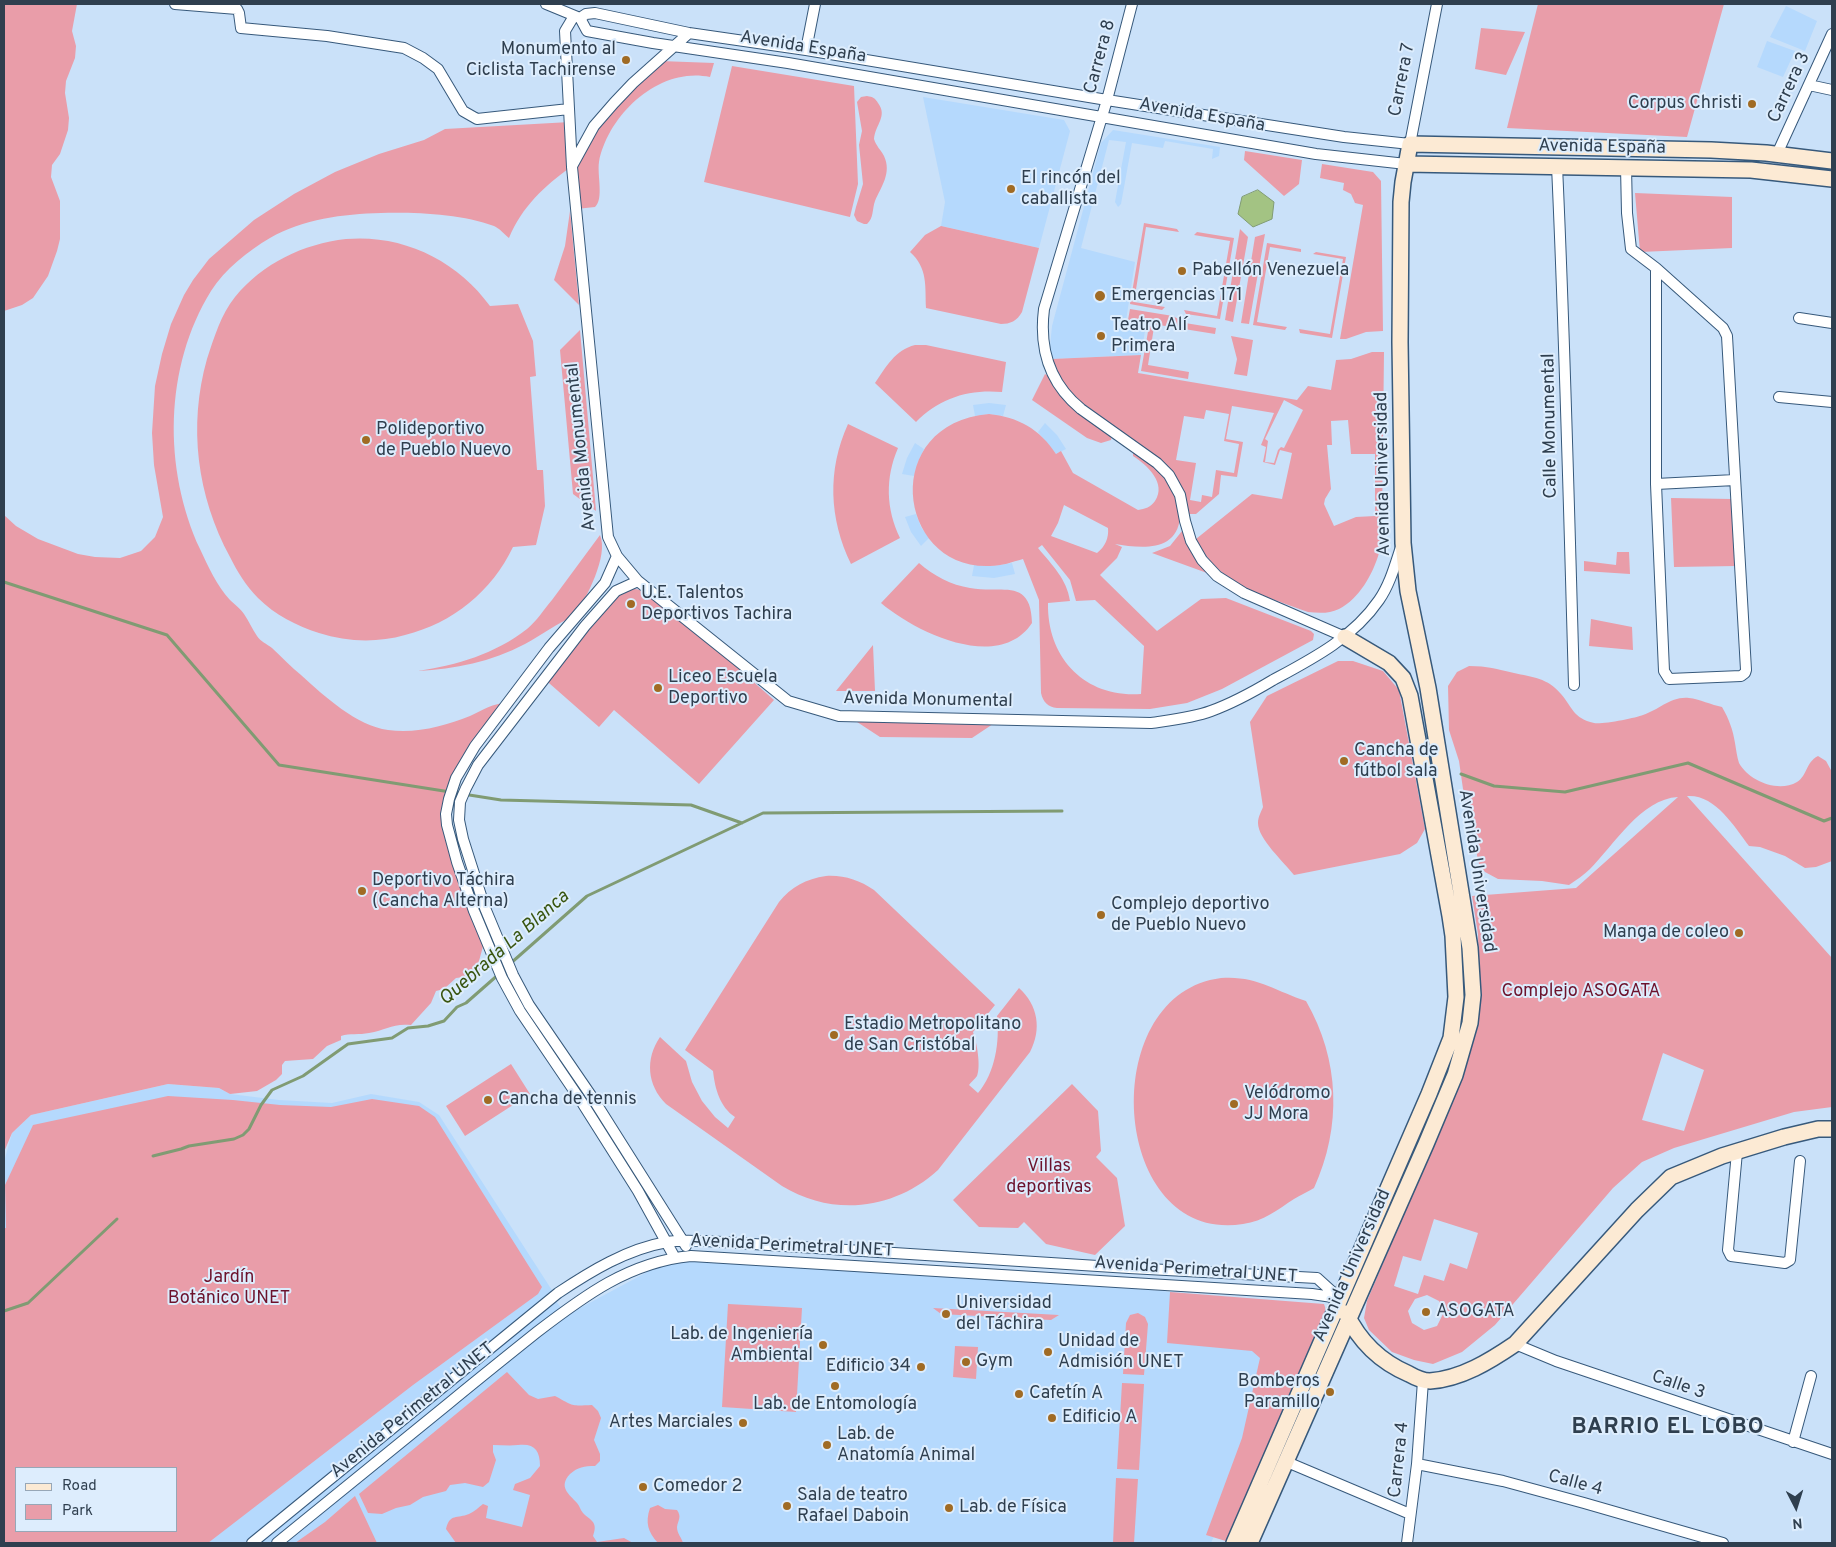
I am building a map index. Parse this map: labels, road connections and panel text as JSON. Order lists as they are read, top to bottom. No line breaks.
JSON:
{"streets":{"street":["Avenida España","Carrera 8","Carrera 7","Carrera 3","Calle Monumental","Avenida Monumental","Avenida Universidad","Avenida Perimetral UNET","Calle 3","Carrera 4","Calle 4"]},"crossings":[["Avenida España","Carrera 8"],["Avenida España","Carrera 7"],["Avenida España","Carrera 3"],["Avenida España","Calle Monumental"],["Avenida España","Avenida Monumental"],["Avenida España","Avenida Universidad"],["Carrera 8","Avenida Monumental"],["Carrera 8","Avenida Universidad"],["Carrera 7","Avenida Universidad"],["Avenida Monumental","Avenida Universidad"],["Avenida Universidad","Avenida Perimetral UNET"],["Carrera 4","Calle 4"]],"districts":["BARRIO EL LOBO"],"water":["Quebrada La Blanca"],"parks":["Complejo ASOGATA","Villas deportivas","Jardín Botánico UNET"],"places":["Monumento al Ciclista Tachirense","Corpus Christi","El rincón del caballista","Pabellón Venezuela","Emergencias 171","Teatro Alí Primera","Polideportivo de Pueblo Nuevo","U.E. Talentos Deportivos Tachira","Liceo Escuela Deportivo","Cancha de fútbol sala","Deportivo Táchira (Cancha Alterna)","Complejo deportivo de Pueblo Nuevo","Manga de coleo","Estadio Metropolitano de San Cristóbal","Cancha de tennis","Velódromo JJ Mora","ASOGATA","Universidad del Táchira","Lab. de Ingeniería Ambiental","Unidad de Admisión UNET","Gym","Edificio 34","Lab. de Entomología","Bomberos Paramillo","Cafetín A","Edificio A","Artes Marciales","Lab. de Anatomía Animal","Comedor 2","Sala de teatro Rafael Daboin","Lab. de Física"],"legend":["Road","Park"],"north":"bottom"}
